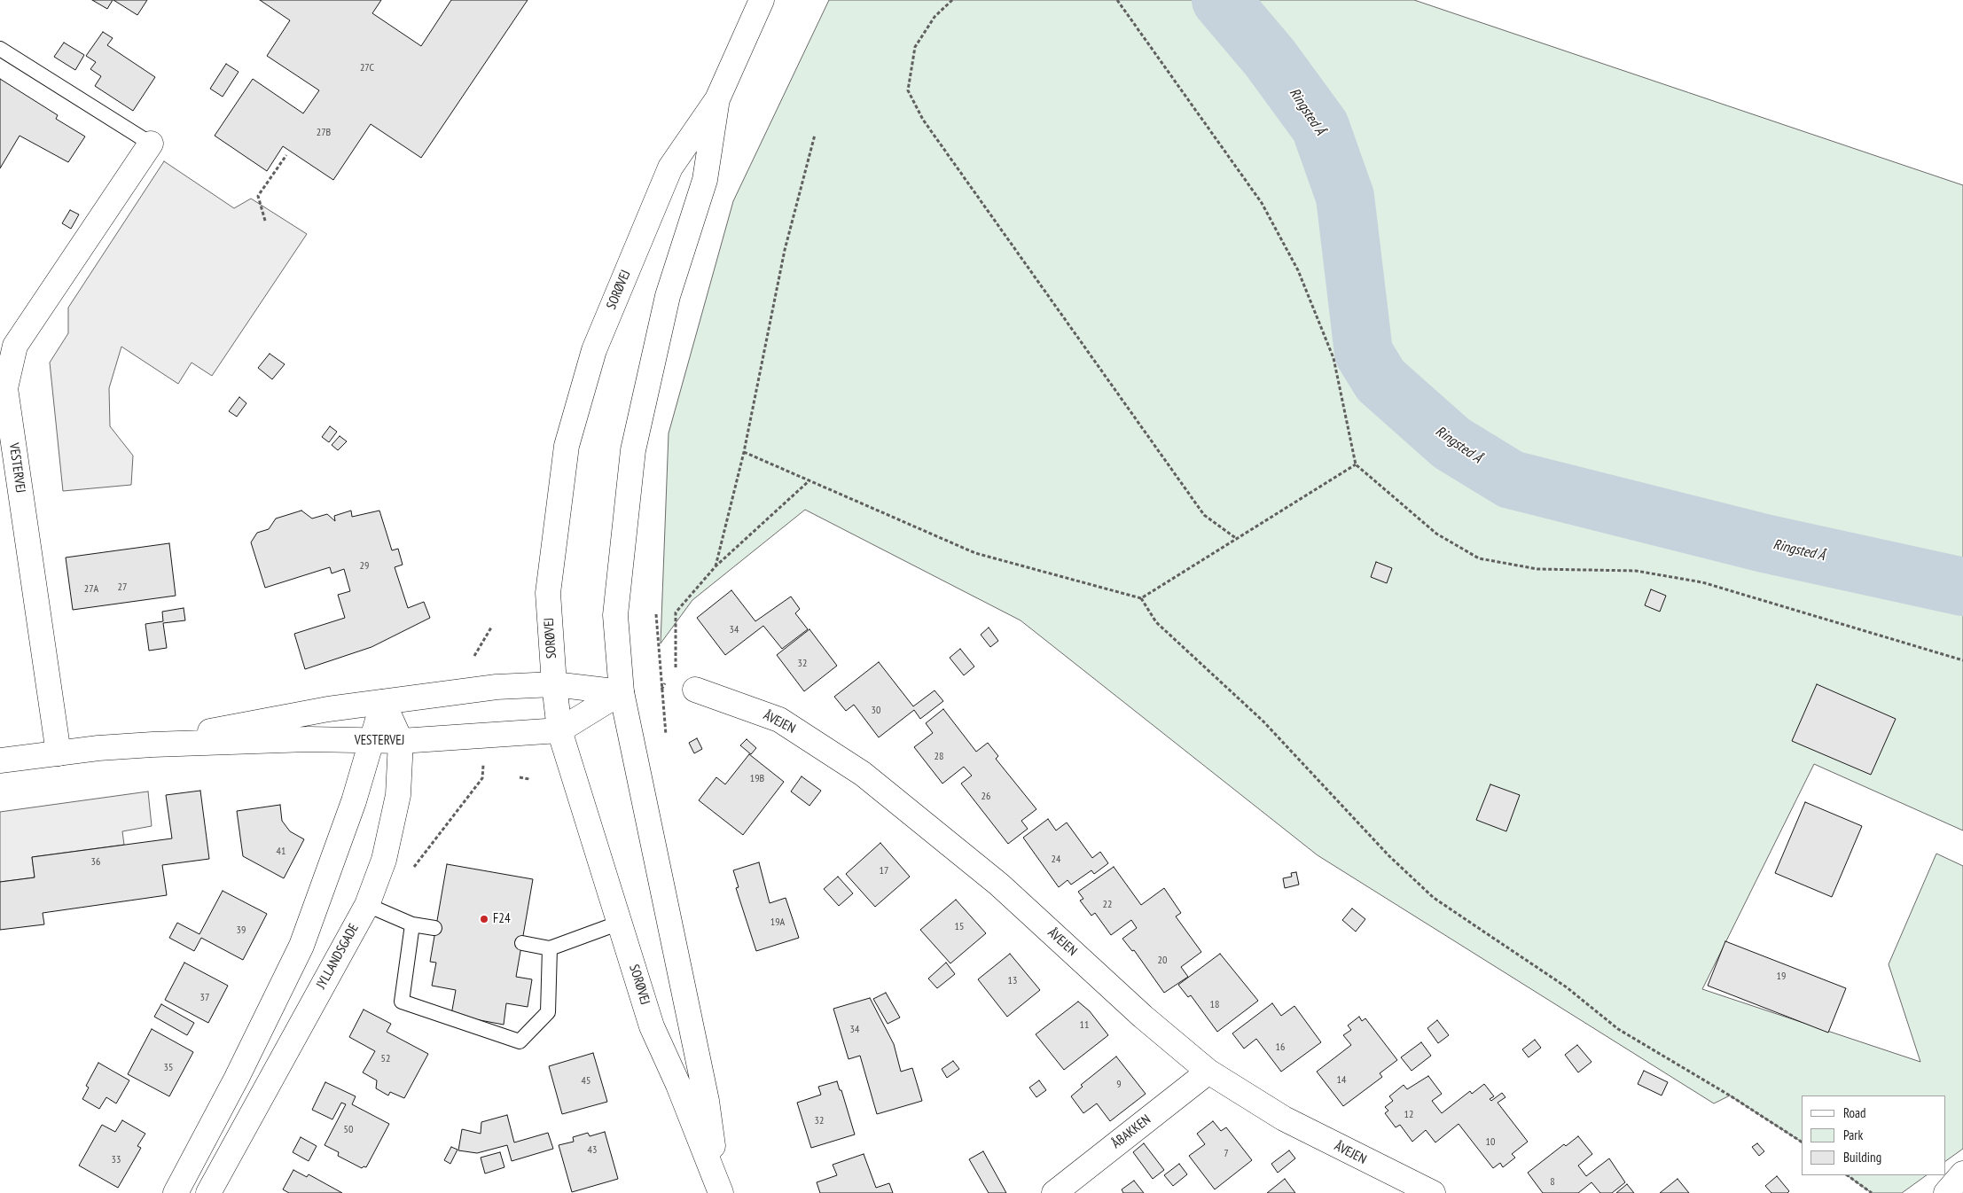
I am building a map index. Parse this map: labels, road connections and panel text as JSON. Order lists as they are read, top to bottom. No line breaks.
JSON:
{"streets":{"street":["SORØVEJ","VESTERVEJ","ÅVEJEN","JYLLANDSGADE","ÅBAKKEN"]},"crossings":[["SORØVEJ","VESTERVEJ"],["VESTERVEJ","JYLLANDSGADE"],["ÅVEJEN","ÅBAKKEN"]],"water":["Ringsted Å"],"places":["F24"],"house_numbers":["27C","27B","29","27","27A","34","32","30","28","19B","26","41","24","36","17","22","19A","15","39","20","19","13","37","18","11","34","16","52","35","14","45","9","12","32","50","10","43","7","33","8"],"legend":["Road","Park","Building"]}
